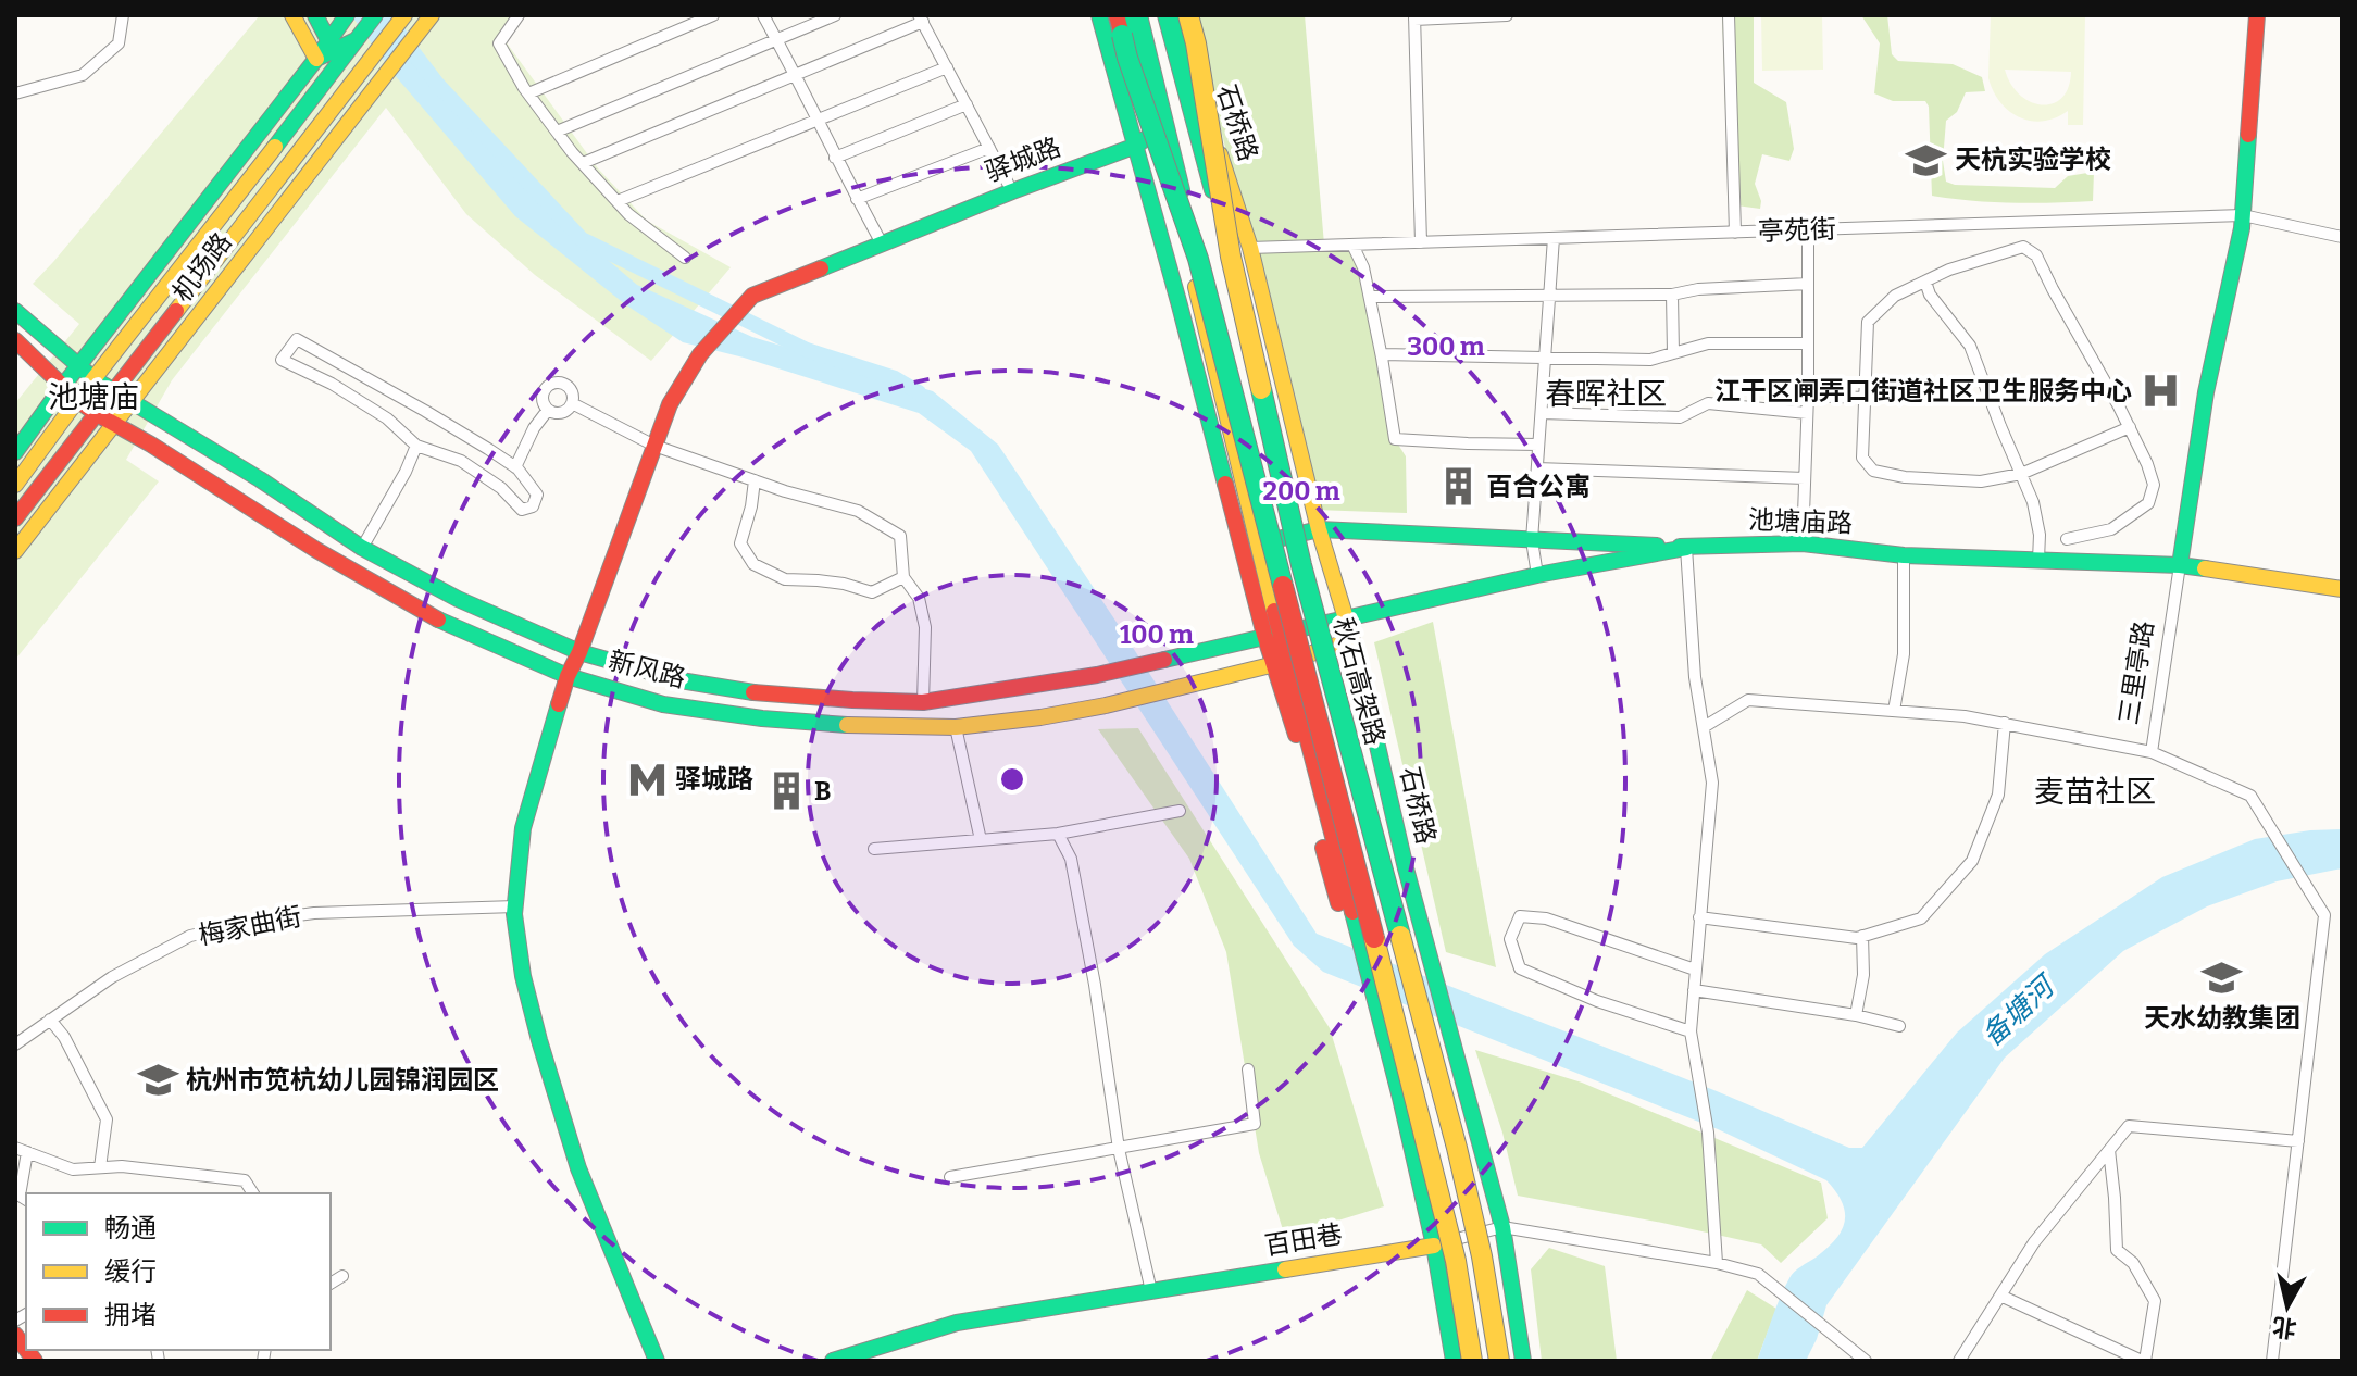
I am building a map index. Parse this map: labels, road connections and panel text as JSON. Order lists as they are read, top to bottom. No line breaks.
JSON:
{"streets":{"main road":["石桥路","驿城路","机场路","池塘庙路","新风路","三里亭路","秋石高架路","百田巷"],"street":["亭苑街","梅家曲街"]},"crossings":[["石桥路","亭苑街"],["石桥路","池塘庙路"],["石桥路","新风路"],["石桥路","百田巷"],["驿城路","新风路"],["驿城路","梅家曲街"],["亭苑街","三里亭路"],["机场路","新风路"],["池塘庙路","新风路"],["池塘庙路","三里亭路"]],"districts":["春晖社区","池塘庙","麦苗社区"],"water":["备塘河"],"places":{"school or university":["天杭实验学校","天水幼教集团","杭州市笕杭幼儿园锦润园区"],"hospital":["江干区闸弄口街道社区卫生服务中心"],"building":["百合公寓","B"],"metro station":["驿城路"]},"legend":["畅通","缓行","拥堵"],"north":"bottom","rings":["300 m","200 m","100 m"]}
